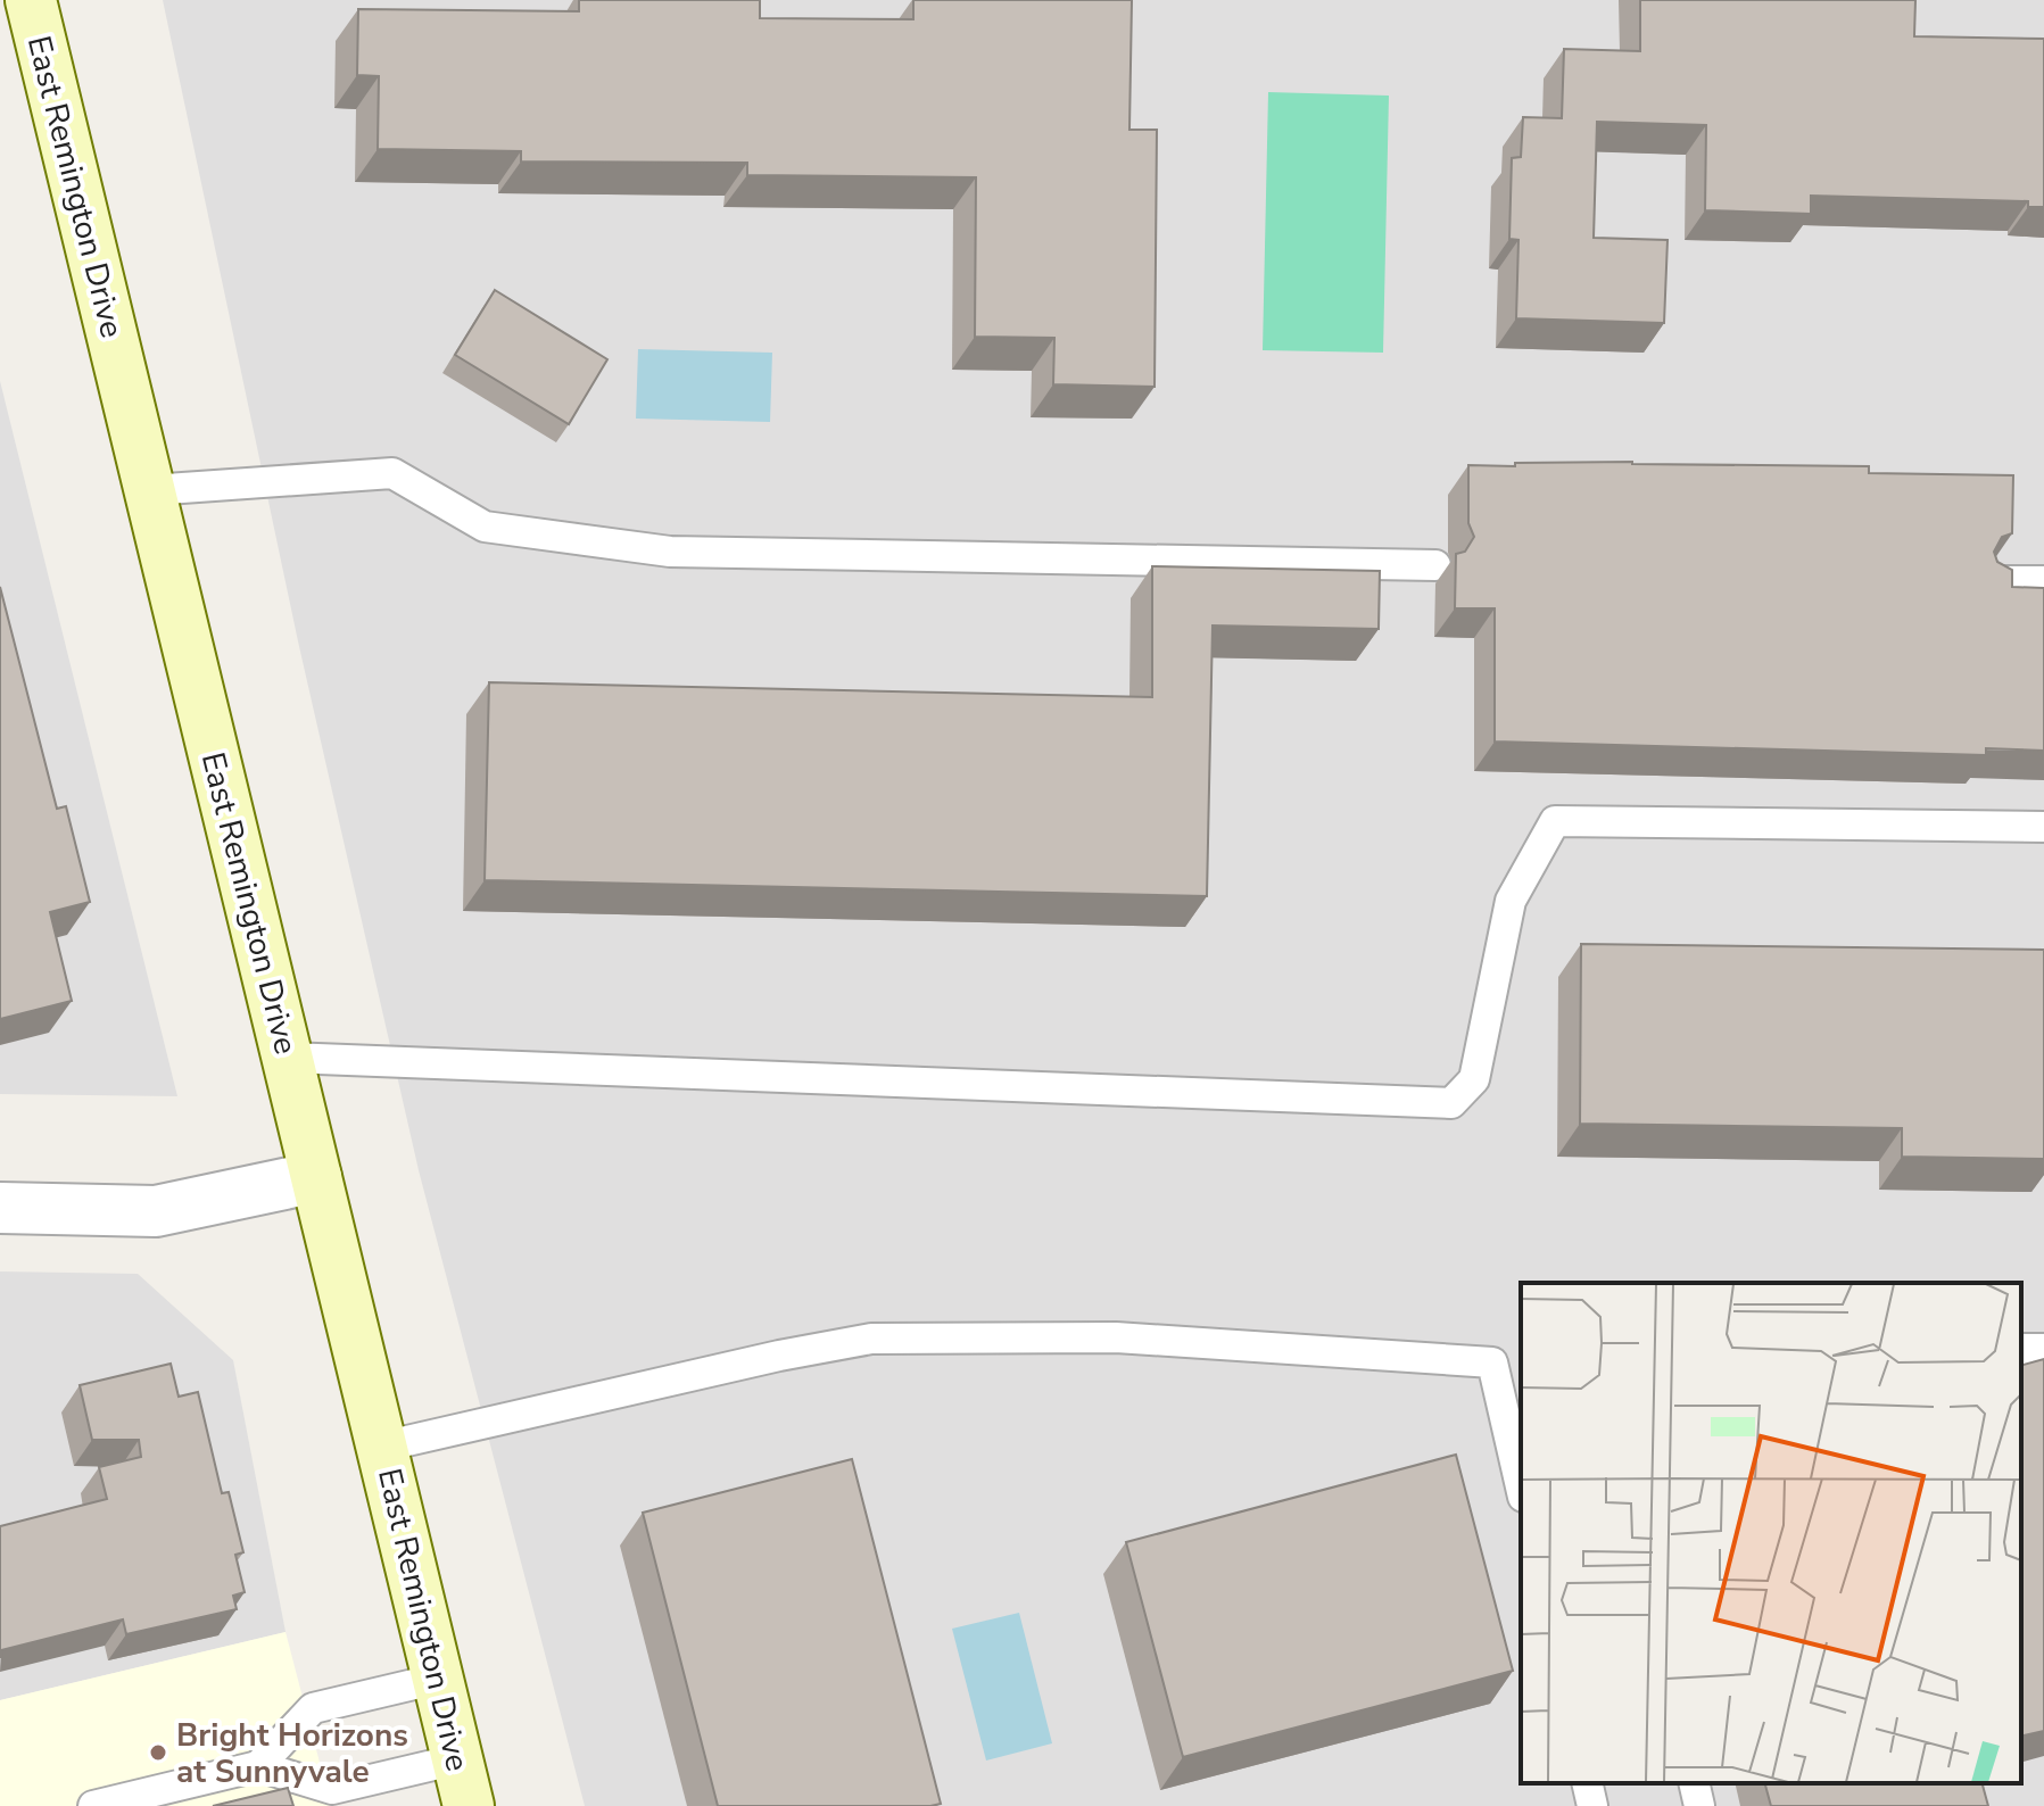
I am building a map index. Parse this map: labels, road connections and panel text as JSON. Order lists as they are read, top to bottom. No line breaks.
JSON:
{"streets":{"main road":["East Remington Drive"]},"places":["Bright Horizons at Sunnyvale"]}
